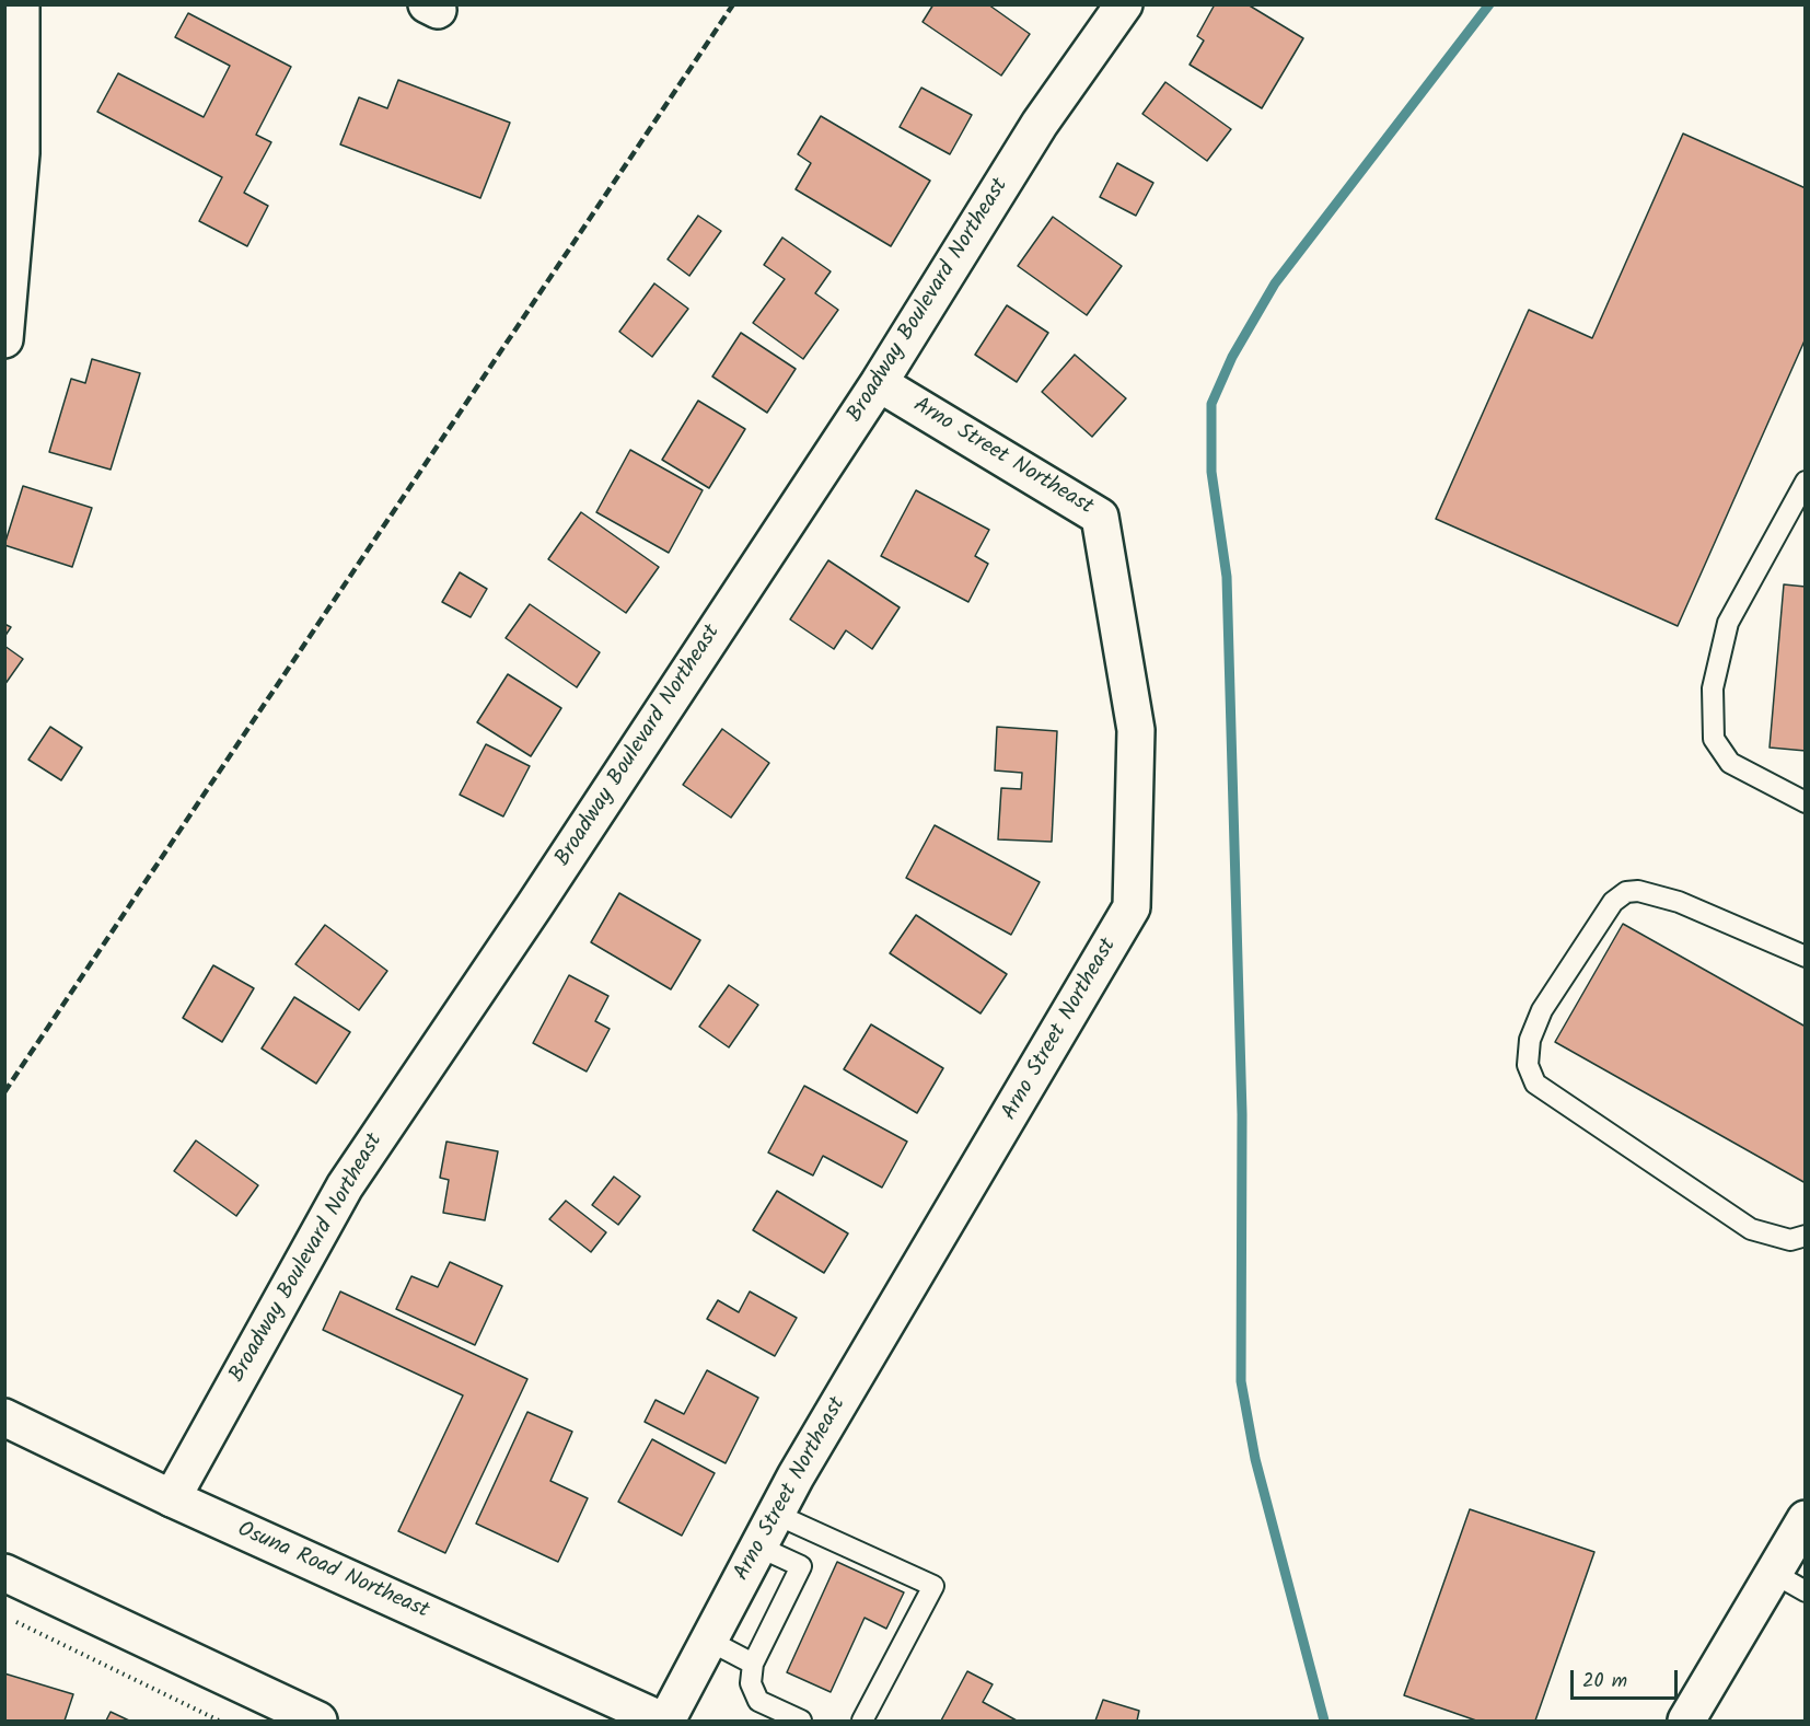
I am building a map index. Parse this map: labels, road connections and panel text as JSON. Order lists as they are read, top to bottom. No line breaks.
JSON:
{"streets":{"street":["Broadway Boulevard Northeast","Arno Street Northeast","Osuna Road Northeast"]},"crossings":[["Broadway Boulevard Northeast","Arno Street Northeast"],["Broadway Boulevard Northeast","Osuna Road Northeast"],["Arno Street Northeast","Osuna Road Northeast"]],"scale_bar":"20 m"}
